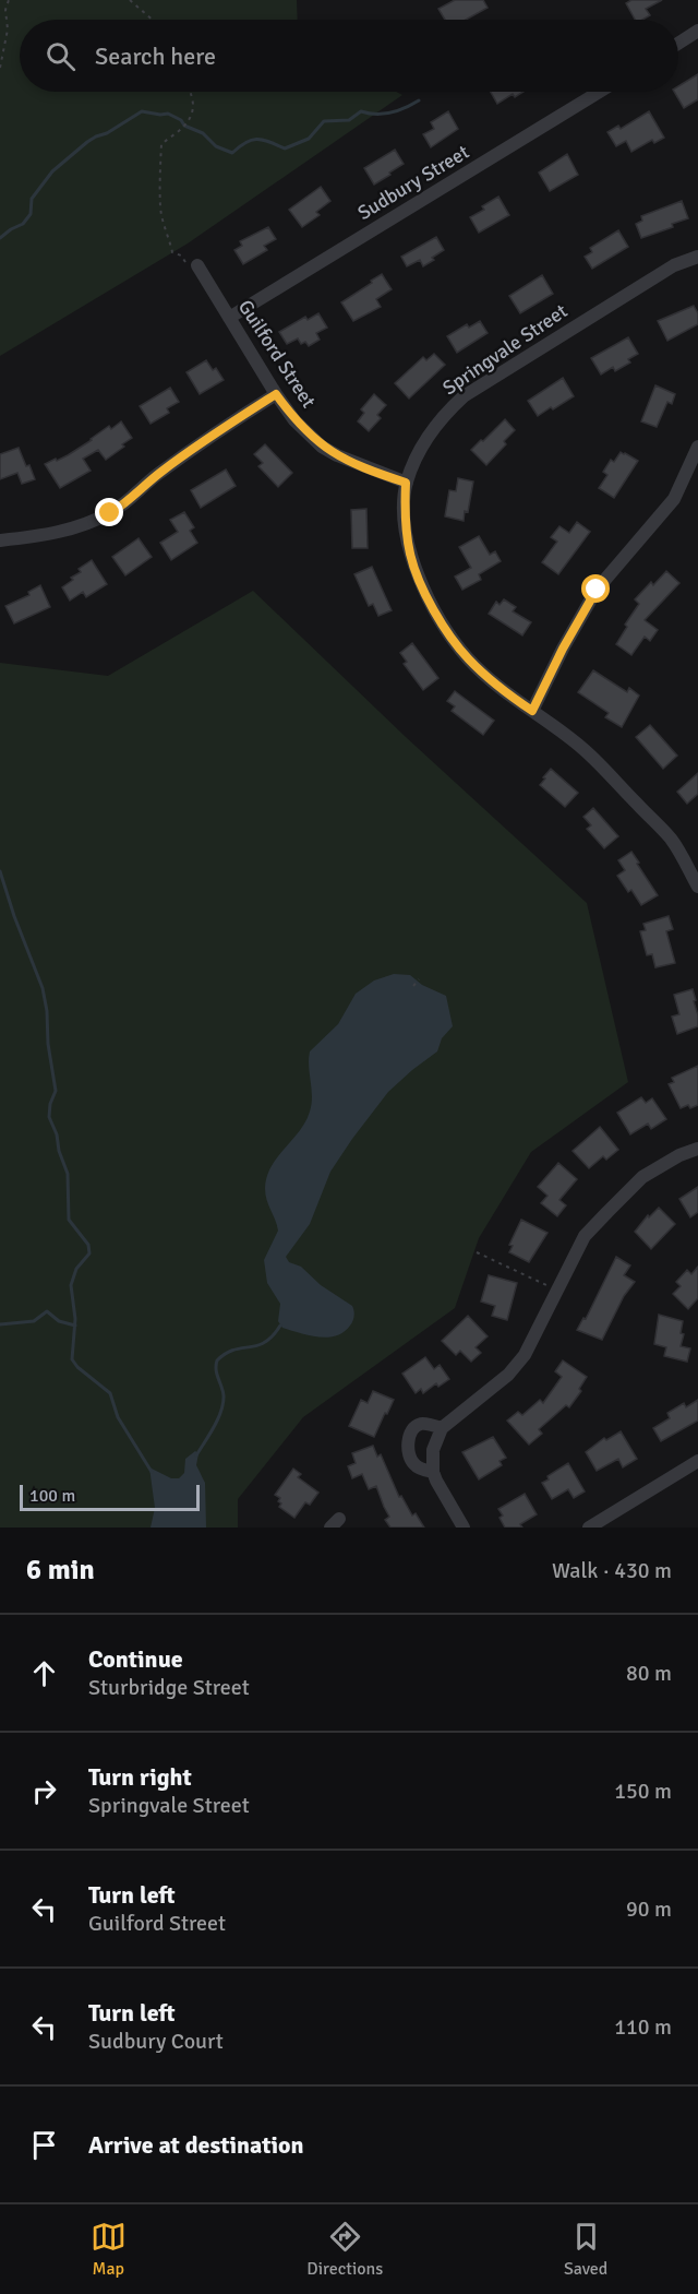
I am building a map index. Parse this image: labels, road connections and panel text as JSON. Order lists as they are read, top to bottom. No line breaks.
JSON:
{"streets":{"street":["Sudbury Street","Springvale Street","Guilford Street"]},"crossings":[["Sudbury Street","Guilford Street"],["Springvale Street","Guilford Street"]],"scale_bar":"100 m","page":{"search":"Search here","scale":"100 m","heading":["6 min","Walk · 430 m"],"list":[["Continue","Sturbridge Street","80 m"],["Turn right","Springvale Street","150 m"],["Turn left","Guilford Street","90 m"],["Turn left","Sudbury Court","110 m"],"Arrive at destination"],"nav":["Map","Directions","Saved"]}}
